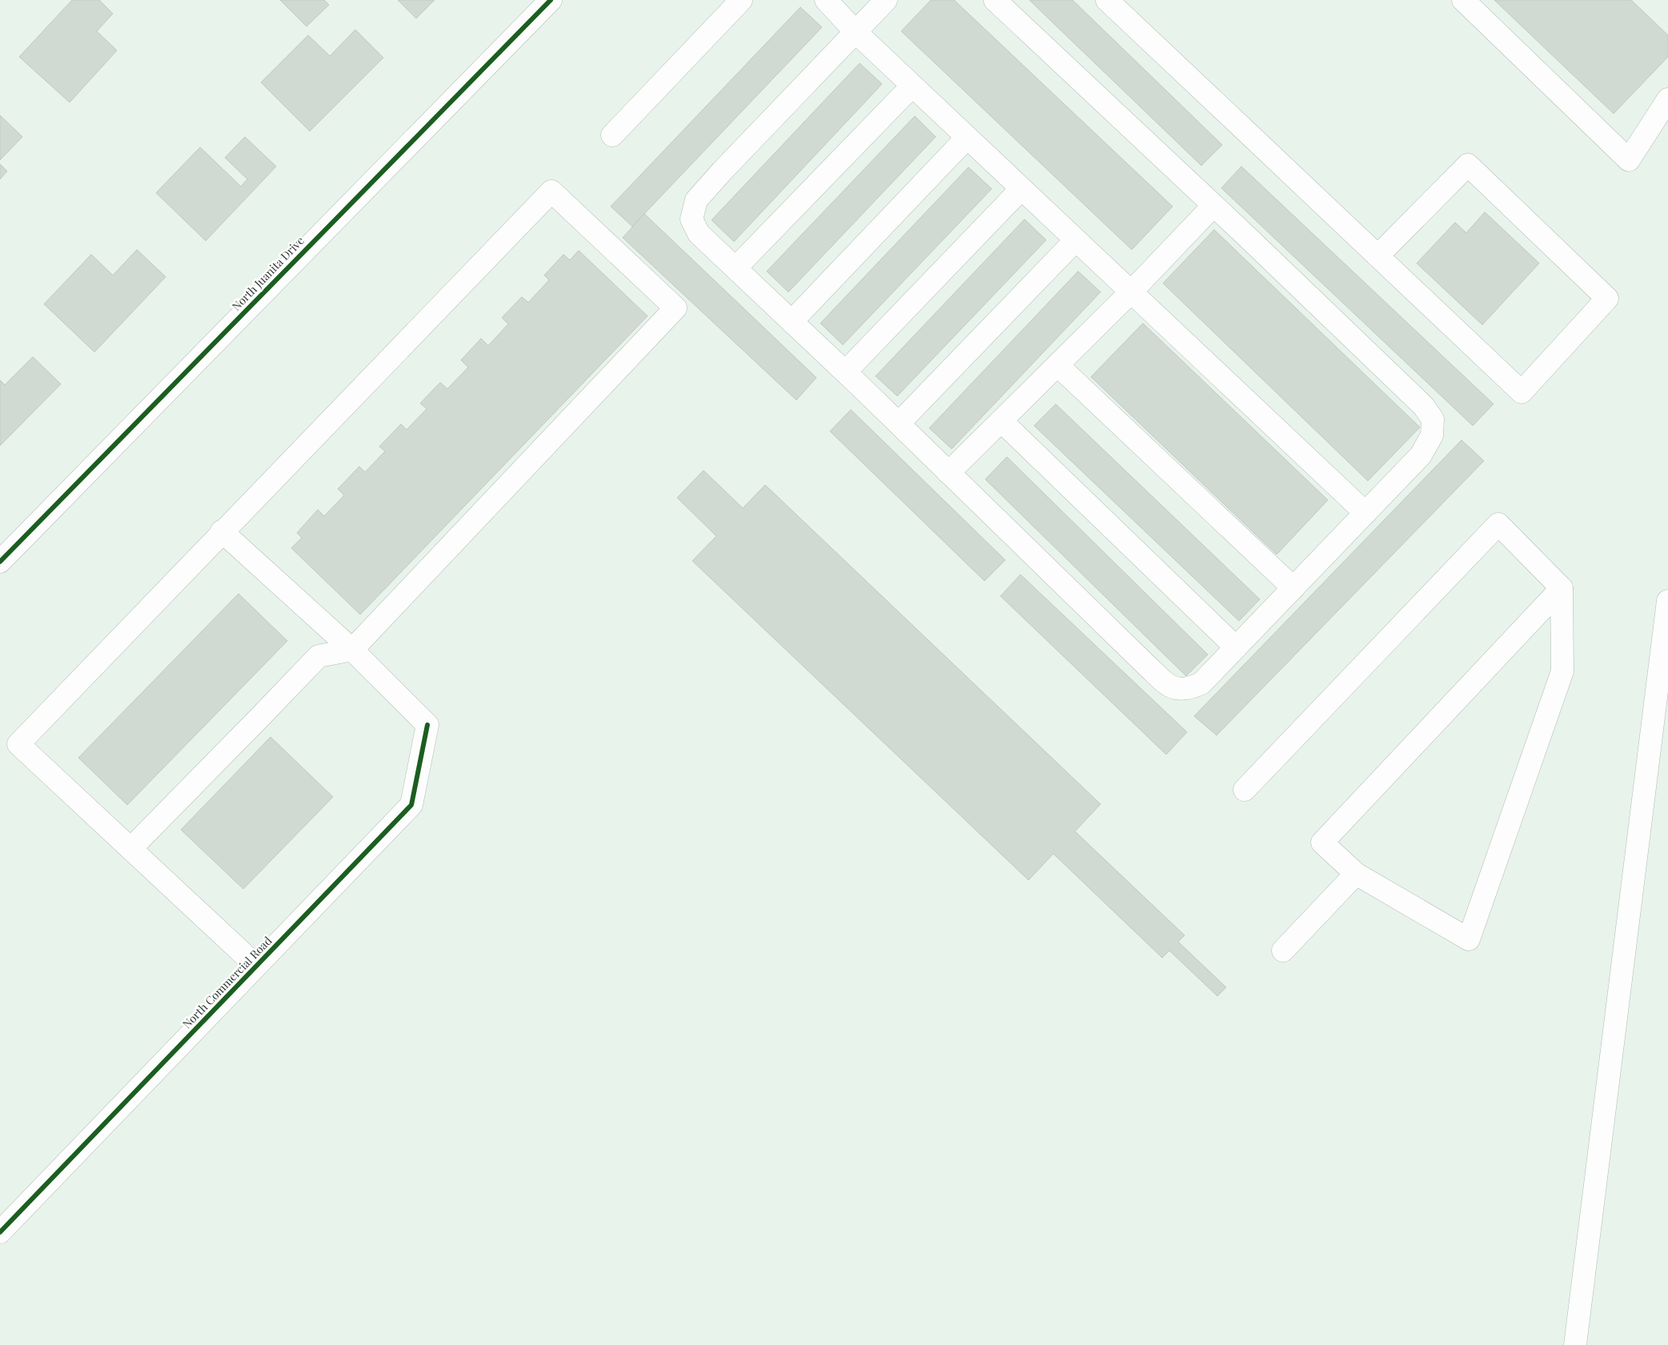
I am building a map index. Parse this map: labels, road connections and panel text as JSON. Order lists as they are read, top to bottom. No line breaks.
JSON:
{"streets":{"street":["North Juanita Drive","North Commercial Road"]}}
